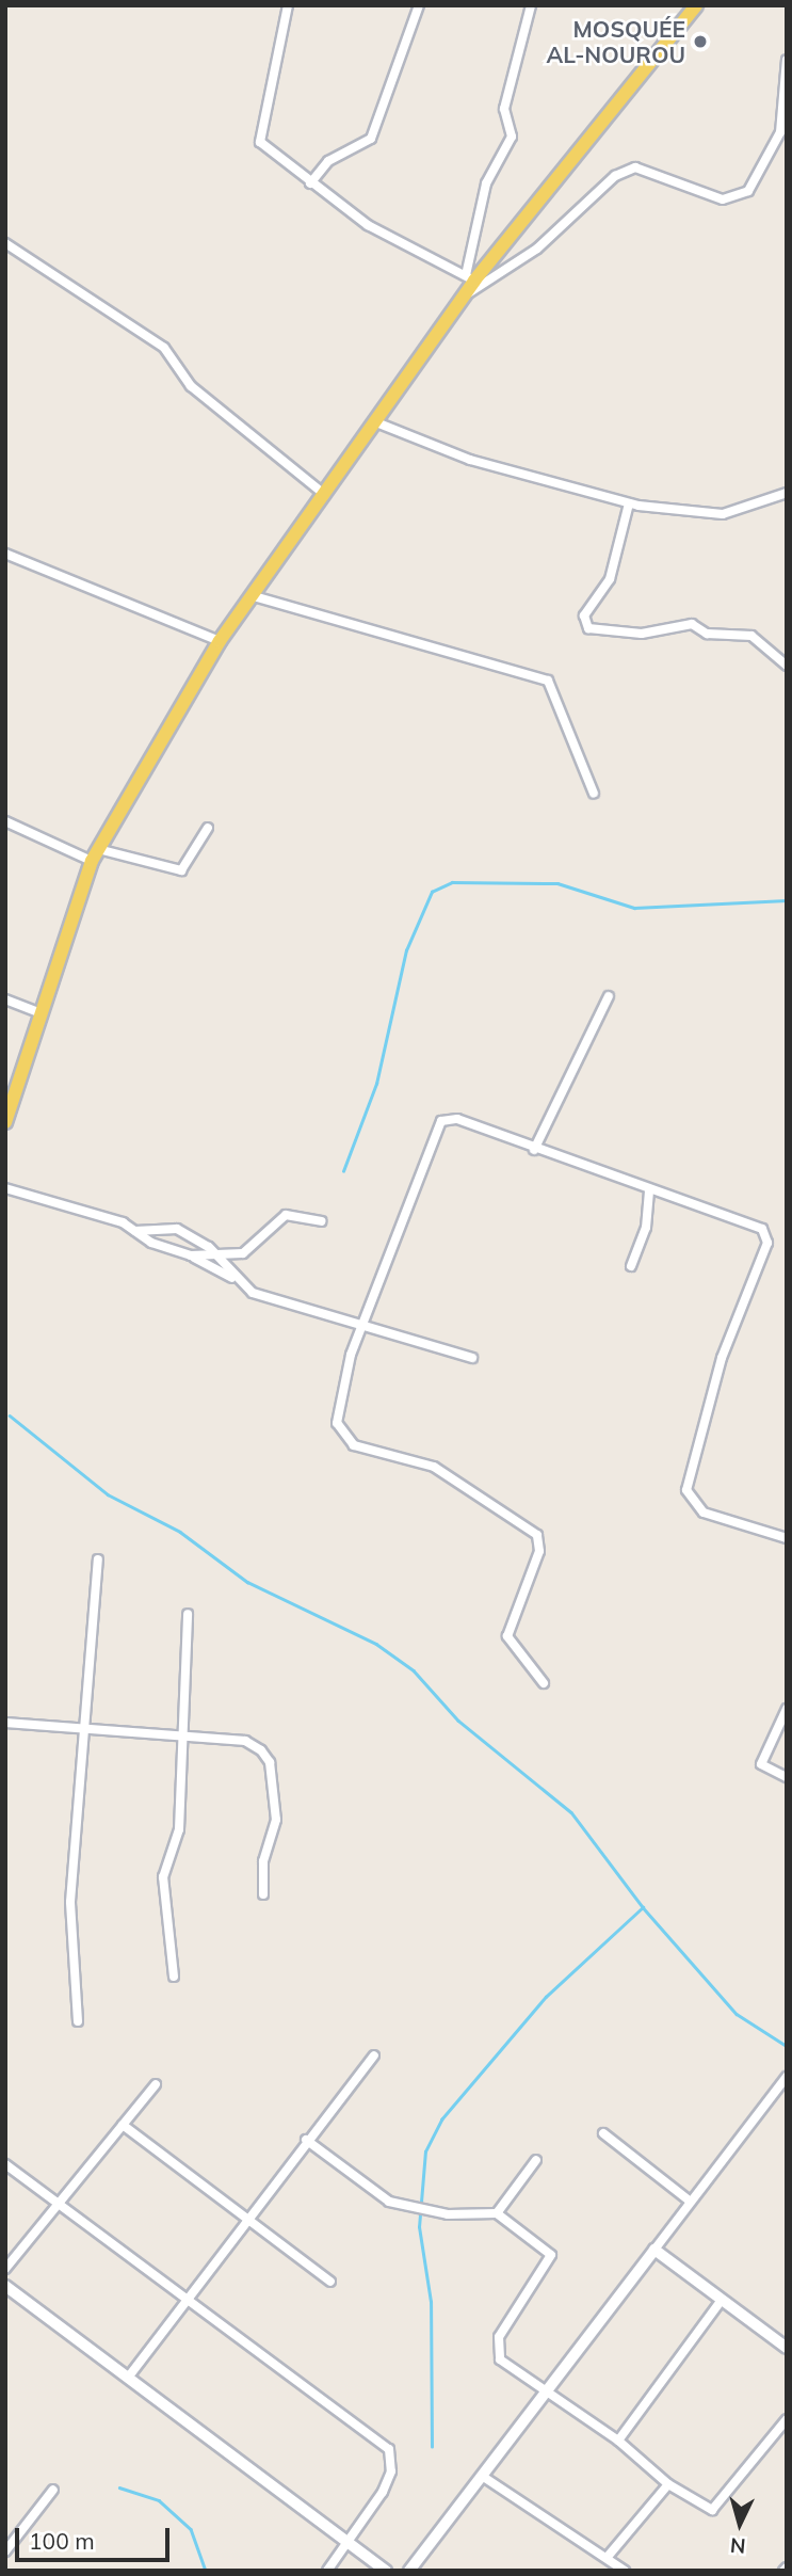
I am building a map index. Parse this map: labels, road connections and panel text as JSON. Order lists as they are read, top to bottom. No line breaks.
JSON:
{"places":["MOSQUÉE AL-NOUROU"],"scale_bar":"100 m","north":"bottom"}
